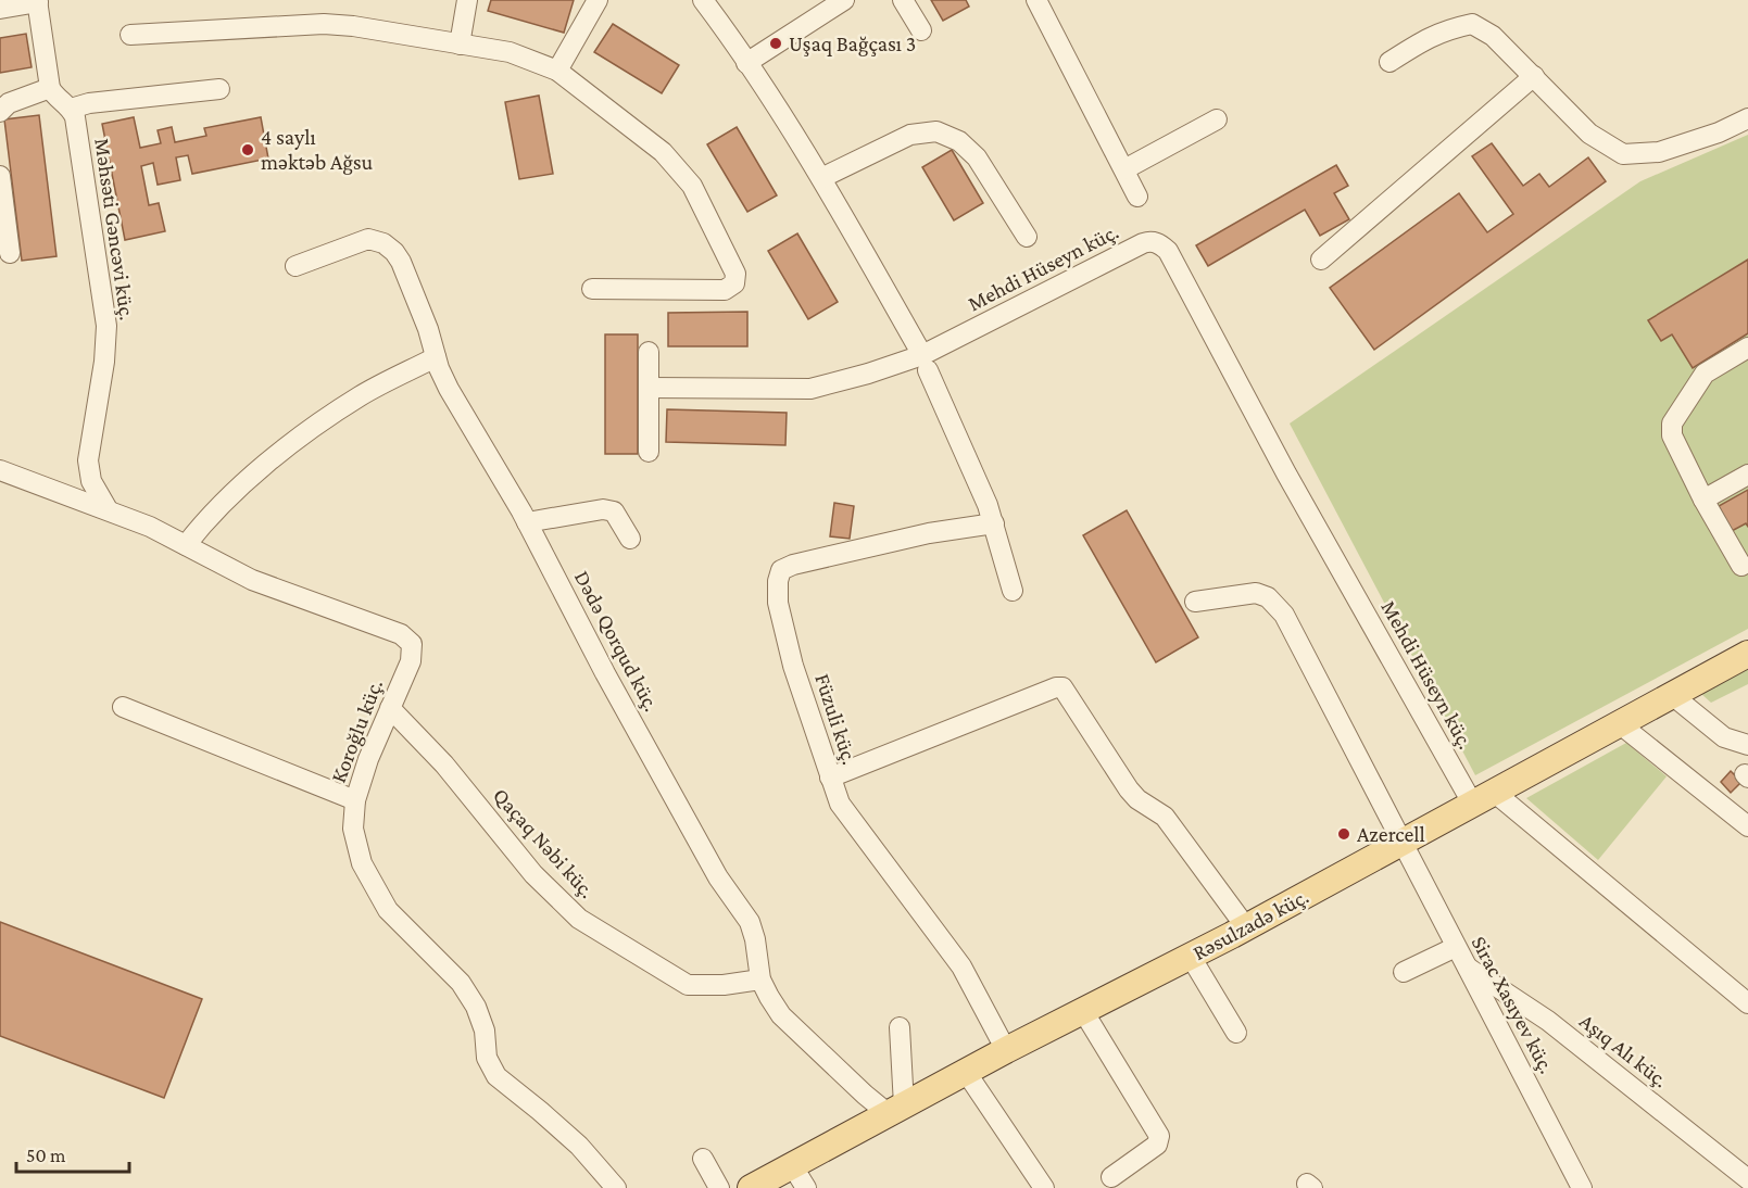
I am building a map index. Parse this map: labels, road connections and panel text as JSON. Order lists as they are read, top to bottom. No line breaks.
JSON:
{"streets":{"main road":["Rəsulzadə küç."],"street":["Məhsəti Gəncəvi küç.","Mehdi Hüseyn küç.","Dədə Qorqud küç.","Füzuli küç.","Koroğlu küç.","Qaçaq Nəbi küç.","Sirac Xasıyev küç.","Aşıq Alı küç."]},"crossings":[["Məhsəti Gəncəvi küç.","Koroğlu küç."],["Mehdi Hüseyn küç.","Rəsulzadə küç."],["Dədə Qorqud küç.","Qaçaq Nəbi küç."],["Dədə Qorqud küç.","Rəsulzadə küç."],["Füzuli küç.","Rəsulzadə küç."],["Koroğlu küç.","Qaçaq Nəbi küç."],["Rəsulzadə küç.","Sirac Xasıyev küç."],["Sirac Xasıyev küç.","Aşıq Alı küç."]],"places":["Uşaq Bağçası 3","4 saylı məktəb Ağsu","Azercell"],"scale_bar":"50 m"}
